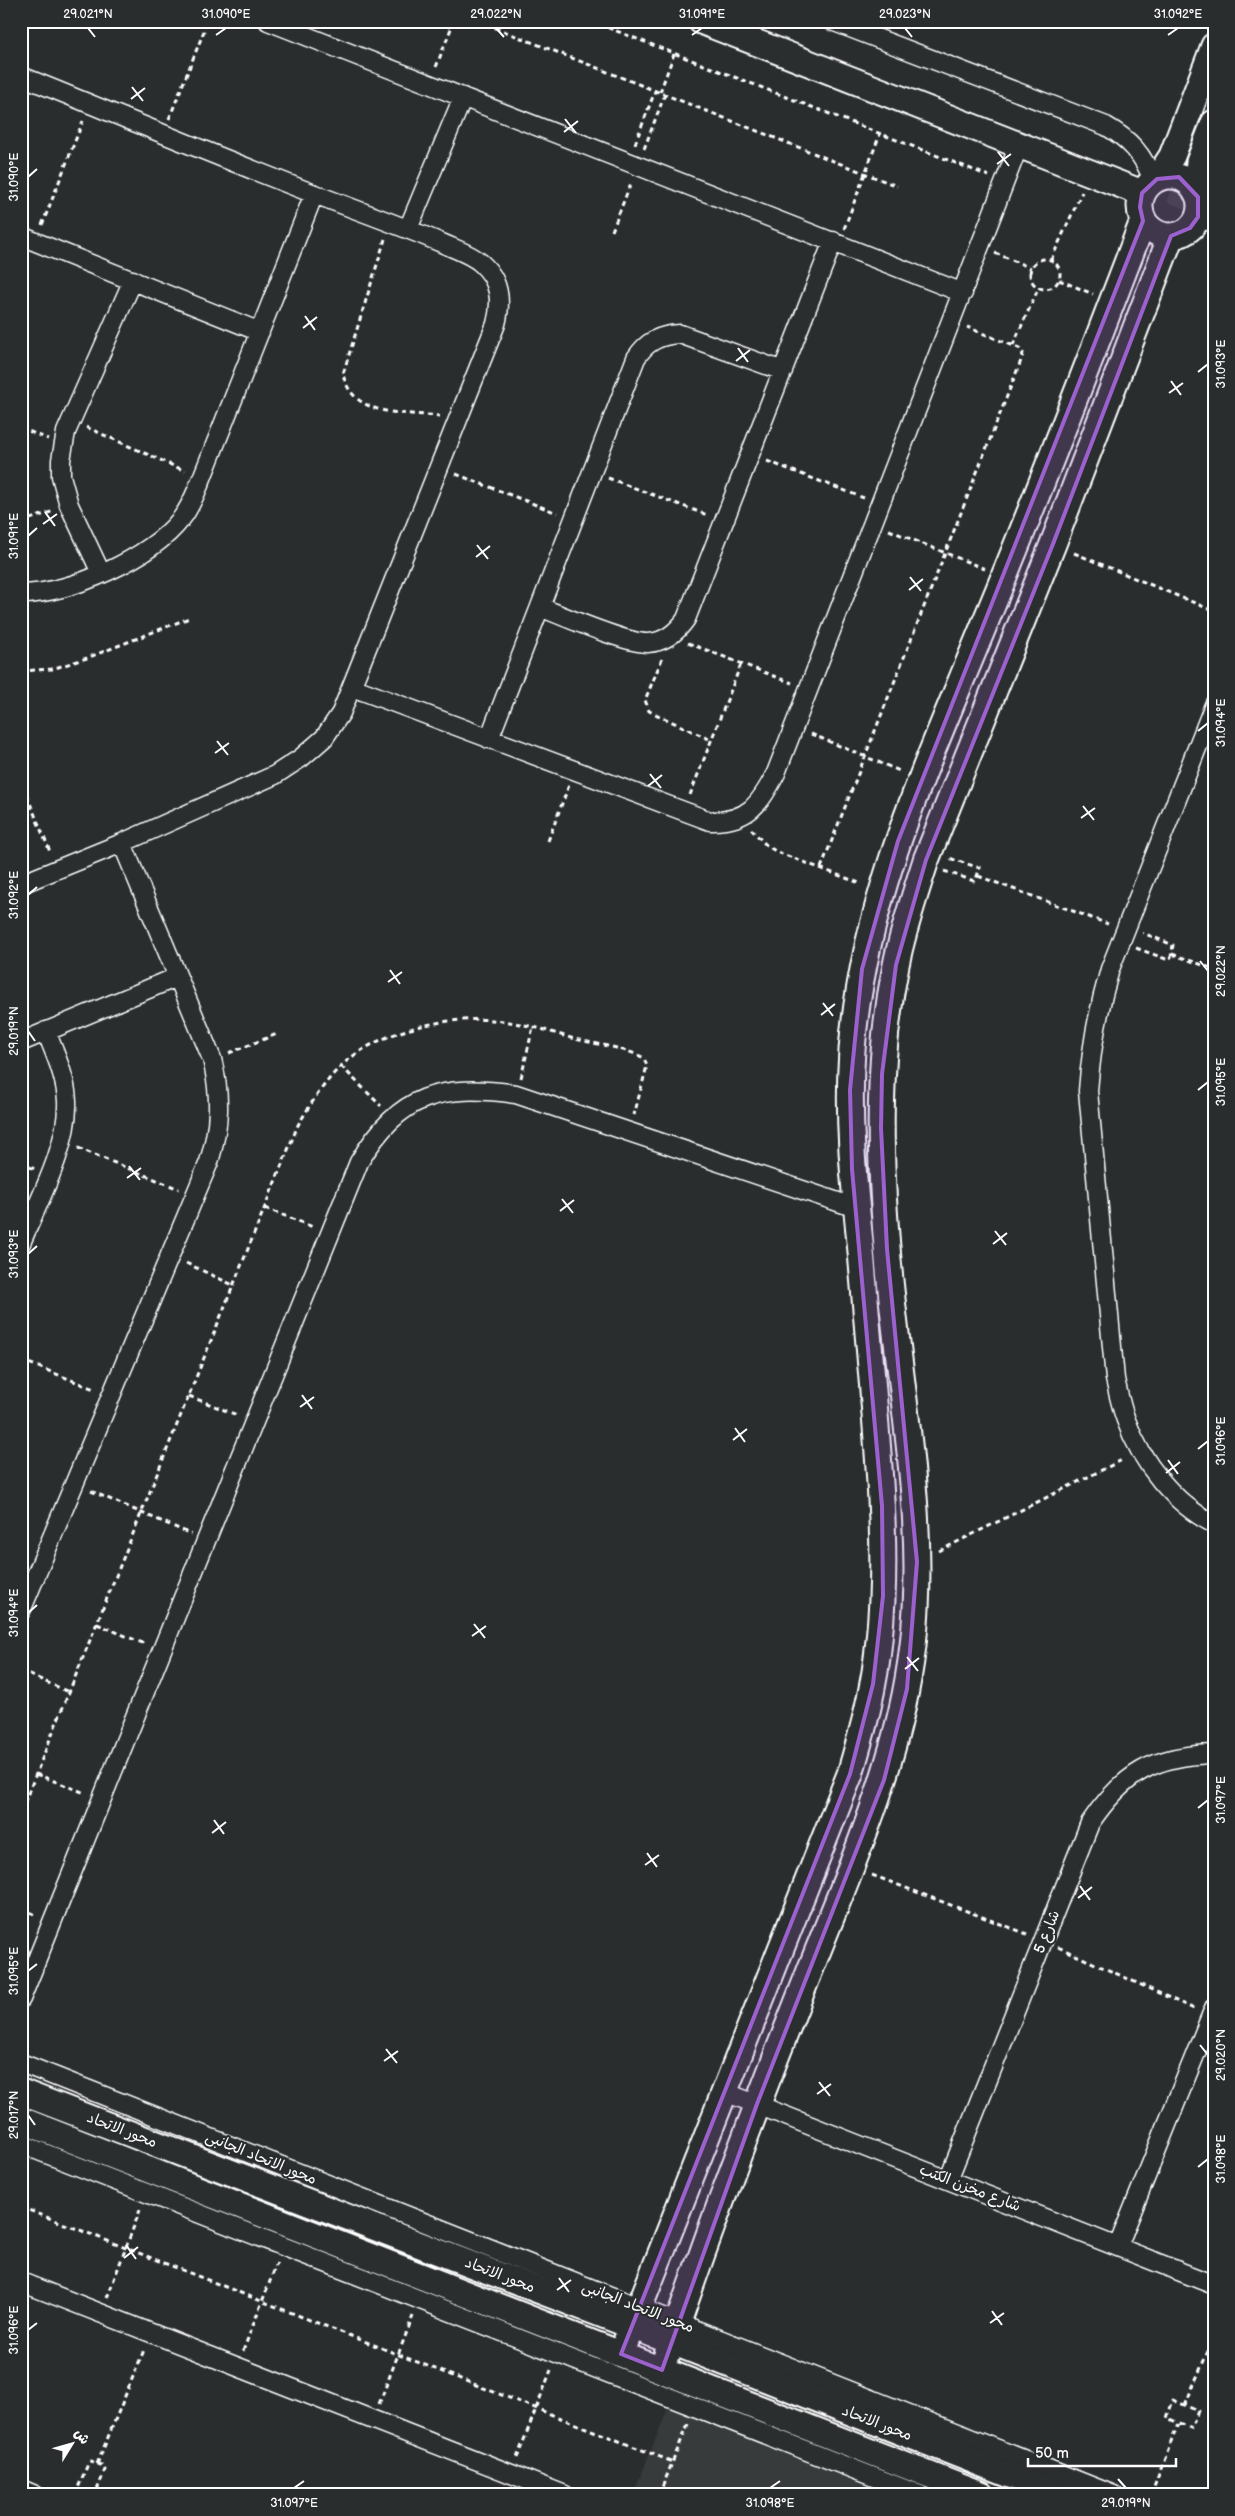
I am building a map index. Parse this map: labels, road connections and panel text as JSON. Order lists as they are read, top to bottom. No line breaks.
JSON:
{"streets":{"street":["شارع 5","محور الاتحاد","محور الاتحاد الجانبى","شارع مخزن الكتب"]},"crossings":[["شارع 5","شارع مخزن الكتب"],["محور الاتحاد","محور الاتحاد الجانبى"]],"scale_bar":"50 m","north":"top right","coordinates":["29.021°N","31.090°E","29.022°N","31.091°E","29.023°N","31.092°E","31.093°E","31.094°E","29.019°N","31.095°E","31.096°E","31.097°E","29.020°N","29.017°N","31.098°E"]}
